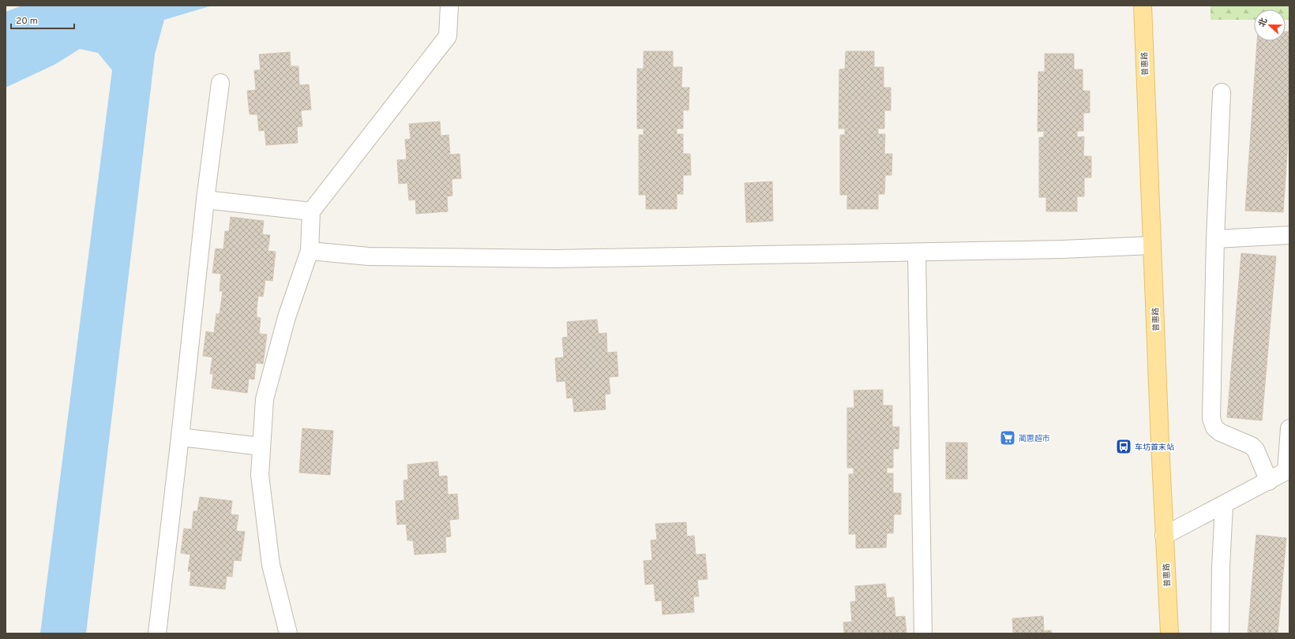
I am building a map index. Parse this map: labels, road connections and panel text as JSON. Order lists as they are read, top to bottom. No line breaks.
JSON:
{"streets":{"main road":["普惠路"]},"places":{"supermarket":["蔺惠超市"],"bus stop":["车坊首末站"]},"scale_bar":"20 m","north":"left"}
